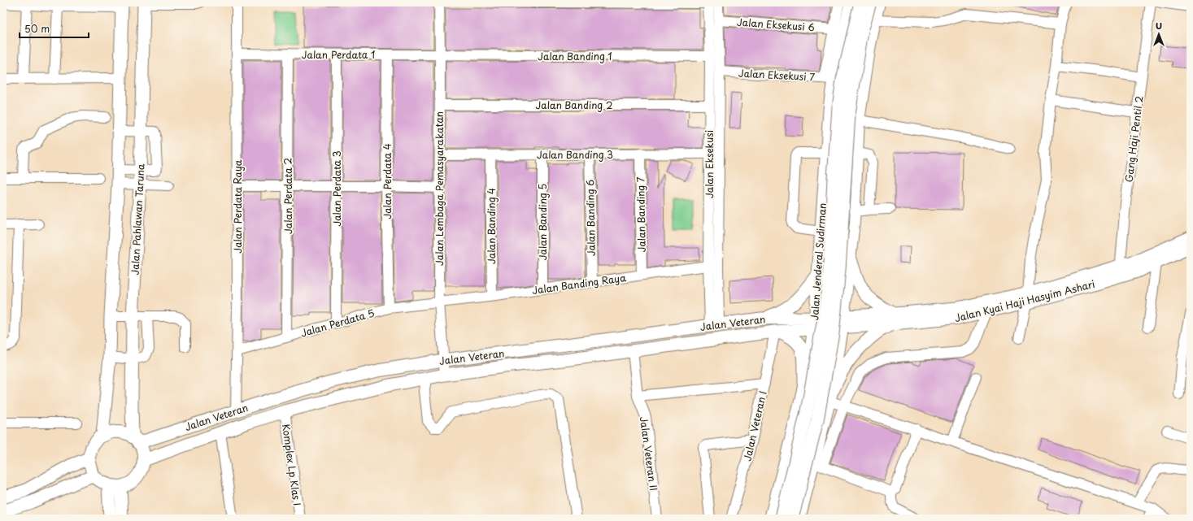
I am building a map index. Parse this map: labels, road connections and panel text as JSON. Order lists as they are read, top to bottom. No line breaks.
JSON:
{"streets":{"main road":["Jalan Pahlawan Taruna","Jalan Jenderal Sudirman","Jalan Kyai Haji Hasyim Ashari","Jalan Veteran"],"street":["Jalan Eksekusi 6","Jalan Perdata 1","Jalan Banding 1","Jalan Eksekusi 7","Jalan Banding 2","Gang Haji Pentil 2","Jalan Banding 3","Jalan Eksekusi","Jalan Perdata 4","Jalan Perdata 3","Jalan Lembaga Pemasyarakatan","Jalan Perdata 2","Jalan Perdata Raya","Jalan Banding 7","Jalan Banding 6","Jalan Banding 5","Jalan Banding 4","Jalan Banding Raya","Jalan Perdata 5","Jalan Veteran I","Jalan Veteran II","Komplex Lp Klas I"]},"crossings":[["Jalan Eksekusi 6","Jalan Eksekusi"],["Jalan Perdata 1","Jalan Banding 1"],["Jalan Perdata 1","Jalan Perdata 4"],["Jalan Perdata 1","Jalan Perdata 3"],["Jalan Perdata 1","Jalan Lembaga Pemasyarakatan"],["Jalan Perdata 1","Jalan Perdata 2"],["Jalan Perdata 1","Jalan Perdata Raya"],["Jalan Banding 1","Jalan Eksekusi"],["Jalan Banding 1","Jalan Lembaga Pemasyarakatan"],["Jalan Eksekusi 7","Jalan Eksekusi"],["Jalan Eksekusi 7","Jalan Jenderal Sudirman"],["Jalan Banding 2","Jalan Eksekusi"],["Jalan Banding 2","Jalan Lembaga Pemasyarakatan"],["Gang Haji Pentil 2","Jalan Kyai Haji Hasyim Ashari"],["Jalan Banding 3","Jalan Eksekusi"],["Jalan Banding 3","Jalan Lembaga Pemasyarakatan"],["Jalan Banding 3","Jalan Banding 7"],["Jalan Banding 3","Jalan Banding 6"],["Jalan Banding 3","Jalan Banding 5"],["Jalan Banding 3","Jalan Banding 4"],["Jalan Eksekusi","Jalan Banding Raya"],["Jalan Eksekusi","Jalan Veteran"],["Jalan Perdata 4","Jalan Perdata 5"],["Jalan Perdata 3","Jalan Perdata 5"],["Jalan Lembaga Pemasyarakatan","Jalan Banding Raya"],["Jalan Lembaga Pemasyarakatan","Jalan Perdata 5"],["Jalan Lembaga Pemasyarakatan","Jalan Veteran"],["Jalan Perdata 2","Jalan Perdata 5"],["Jalan Perdata Raya","Jalan Perdata 5"],["Jalan Perdata Raya","Jalan Veteran"],["Jalan Banding 7","Jalan Banding Raya"],["Jalan Banding 6","Jalan Banding Raya"],["Jalan Pahlawan Taruna","Jalan Veteran"],["Jalan Banding 5","Jalan Banding Raya"],["Jalan Banding 4","Jalan Banding Raya"],["Jalan Jenderal Sudirman","Jalan Kyai Haji Hasyim Ashari"],["Jalan Jenderal Sudirman","Jalan Veteran"],["Jalan Banding Raya","Jalan Perdata 5"],["Jalan Kyai Haji Hasyim Ashari","Jalan Veteran"],["Jalan Veteran","Jalan Veteran I"],["Jalan Veteran","Jalan Veteran II"],["Jalan Veteran","Komplex Lp Klas I"]],"scale_bar":"50 m","north":"top"}
